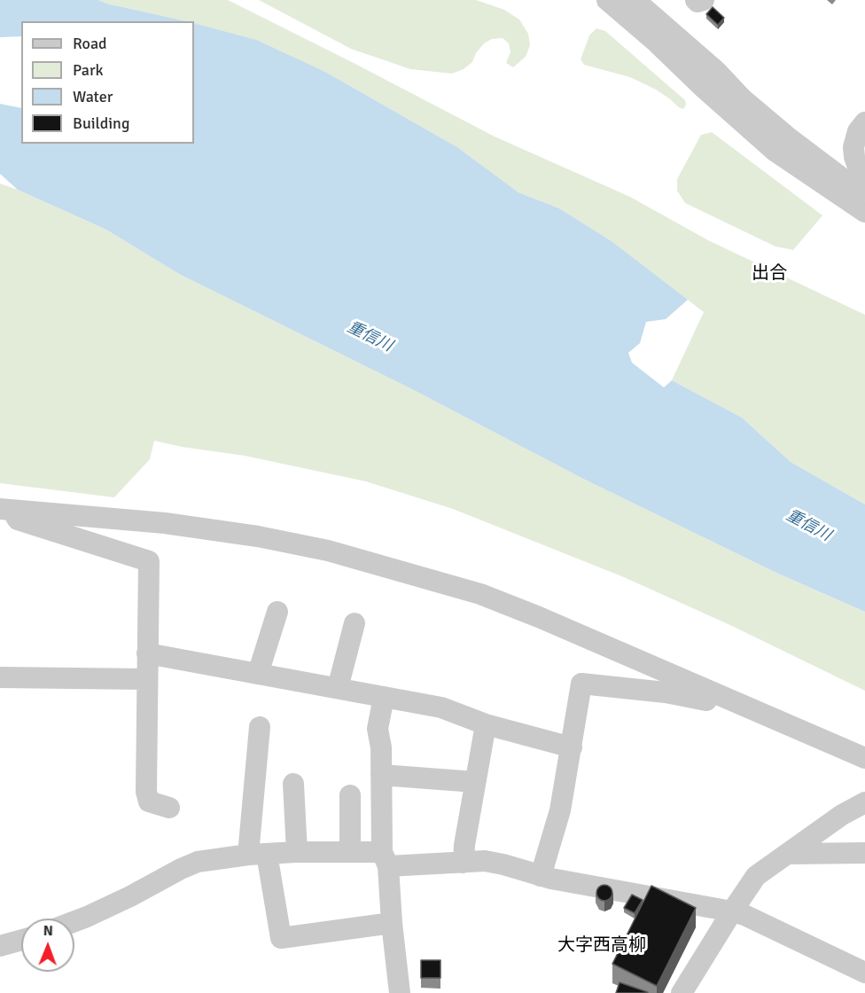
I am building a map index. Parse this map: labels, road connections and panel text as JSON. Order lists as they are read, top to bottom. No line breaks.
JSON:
{"districts":["出合","大字西高柳"],"water":["重信川"],"legend":["Road","Park","Water","Building"],"north":"top"}
